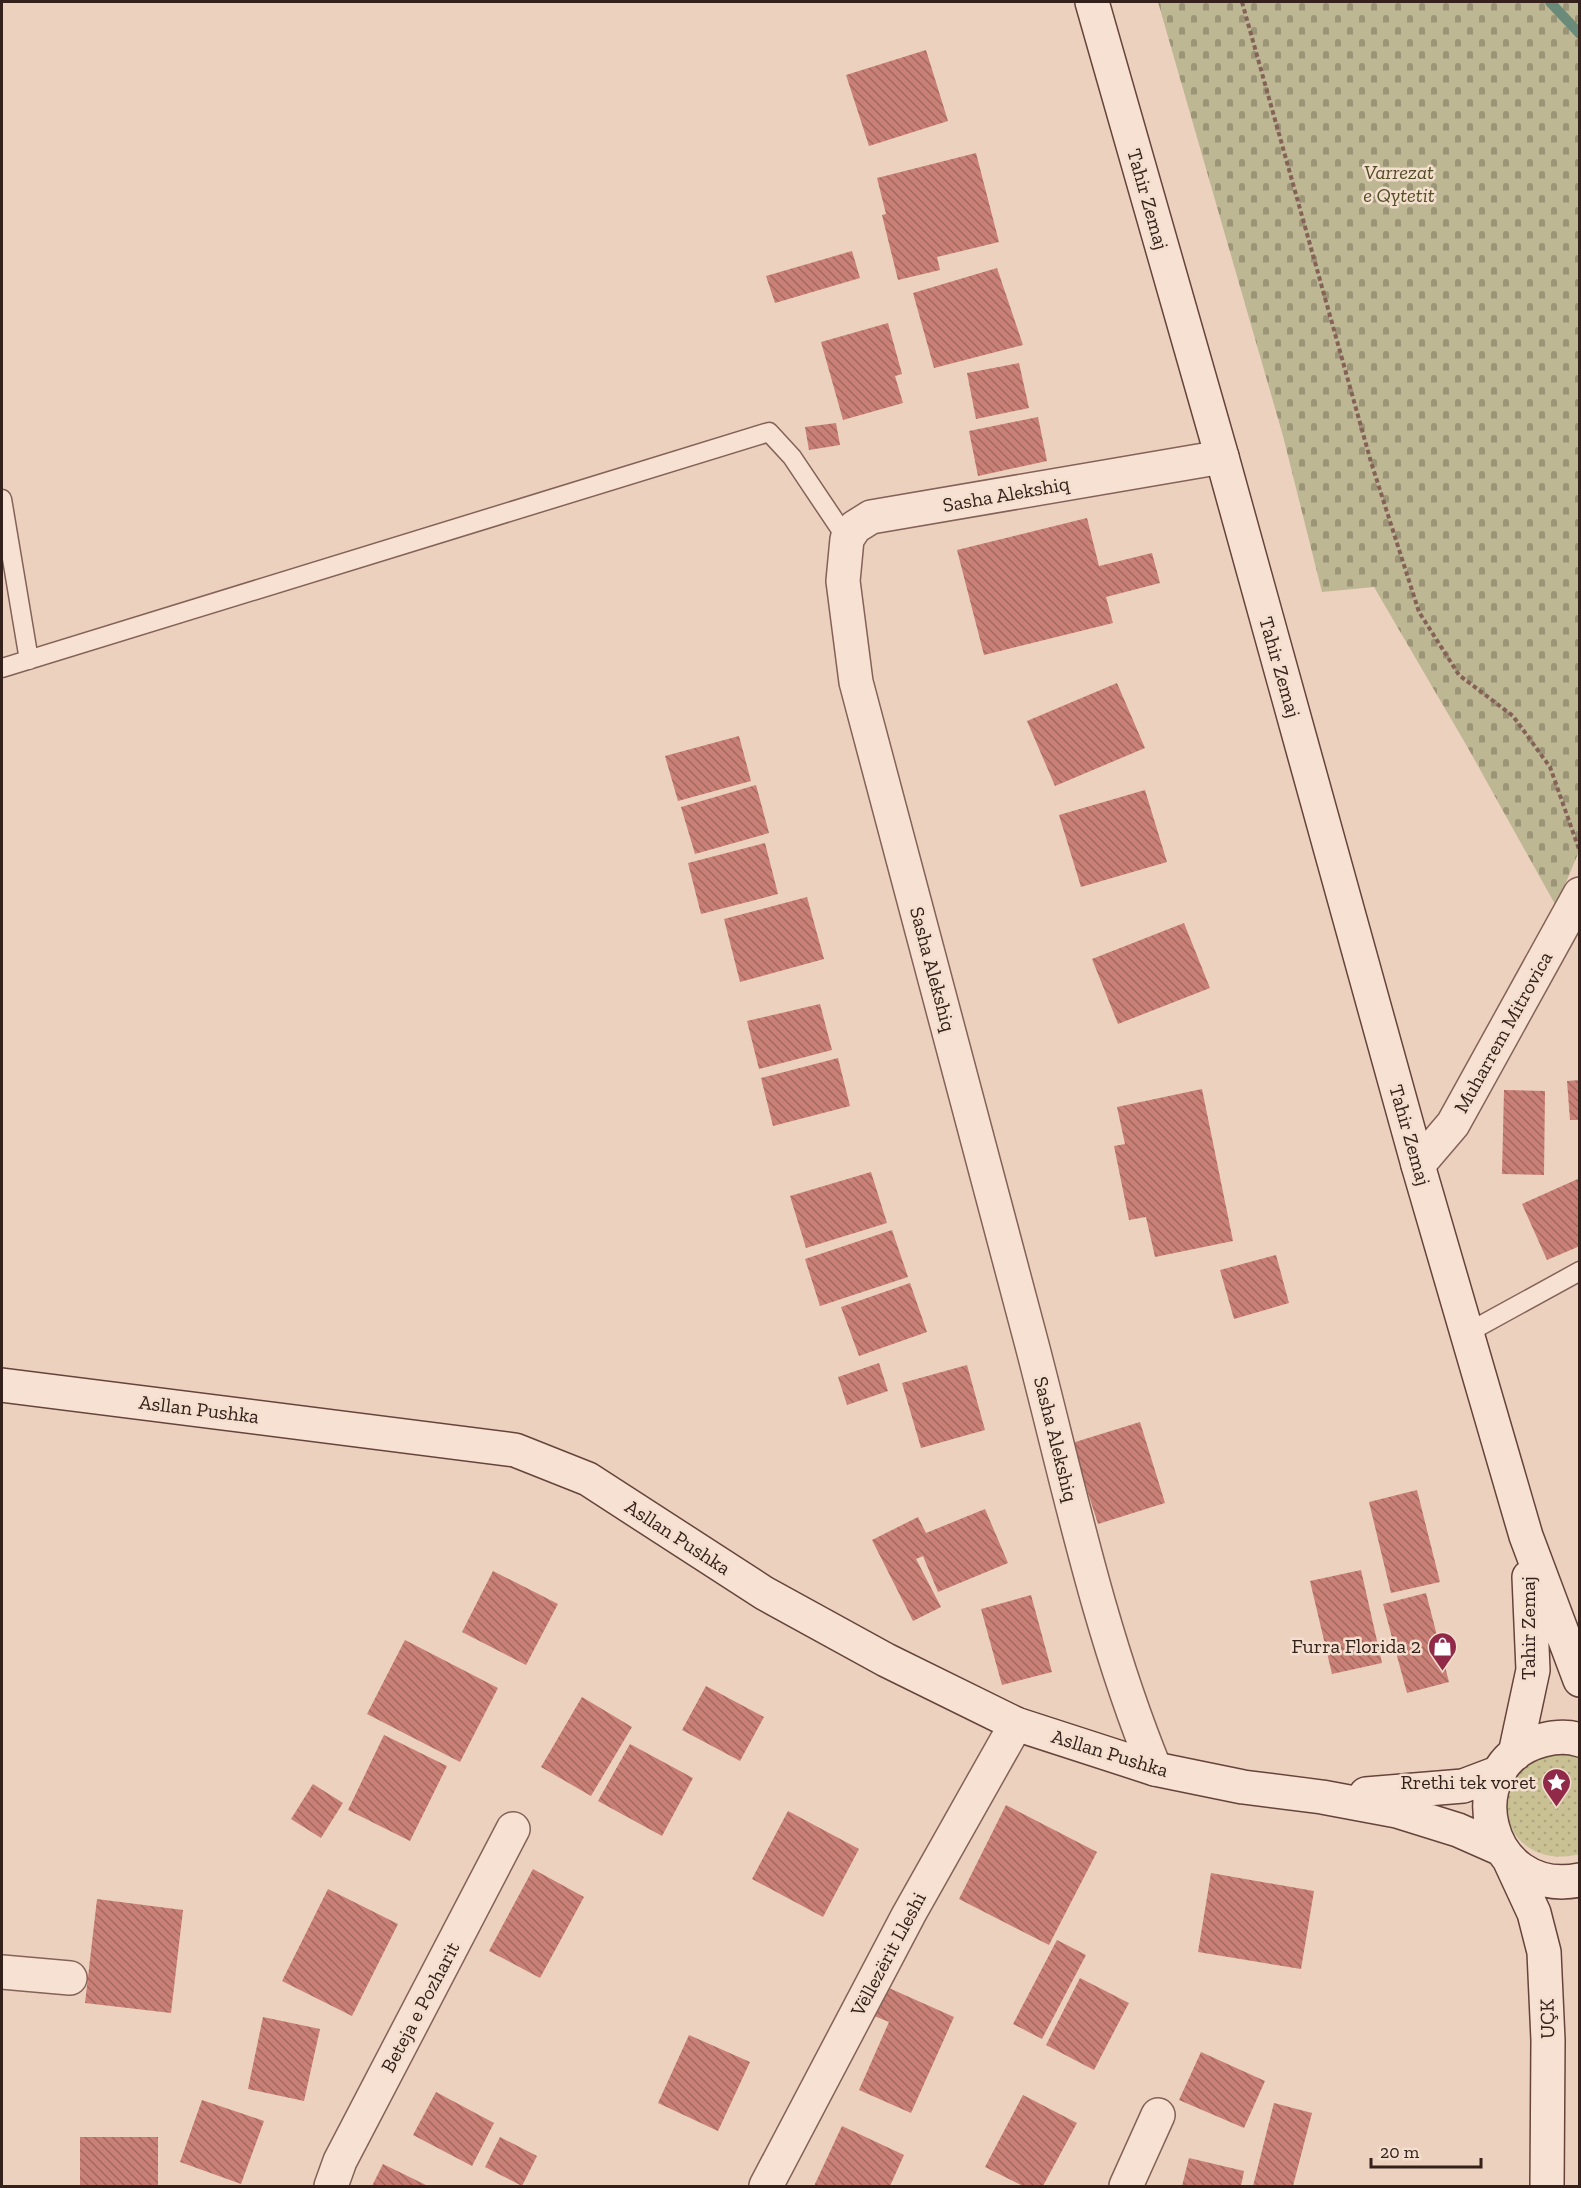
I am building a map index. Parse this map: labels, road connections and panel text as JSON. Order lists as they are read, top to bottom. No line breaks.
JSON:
{"streets":{"main road":["Tahir Zemaj","Sasha Alekshiq","Muharrem Mitrovica","Asllan Pushka","Vëllezërit Lleshi","Beteja e Pozharit","UÇK"]},"crossings":[["Tahir Zemaj","Sasha Alekshiq"],["Tahir Zemaj","Muharrem Mitrovica"],["Tahir Zemaj","Asllan Pushka"],["Tahir Zemaj","UÇK"],["Sasha Alekshiq","Asllan Pushka"],["Asllan Pushka","Vëllezërit Lleshi"],["Asllan Pushka","UÇK"]],"parks":["Varrezat e Qytetit"],"places":{"shop":["Furra Florida 2"],"place":["Rrethi tek voret"]},"scale_bar":"20 m"}
